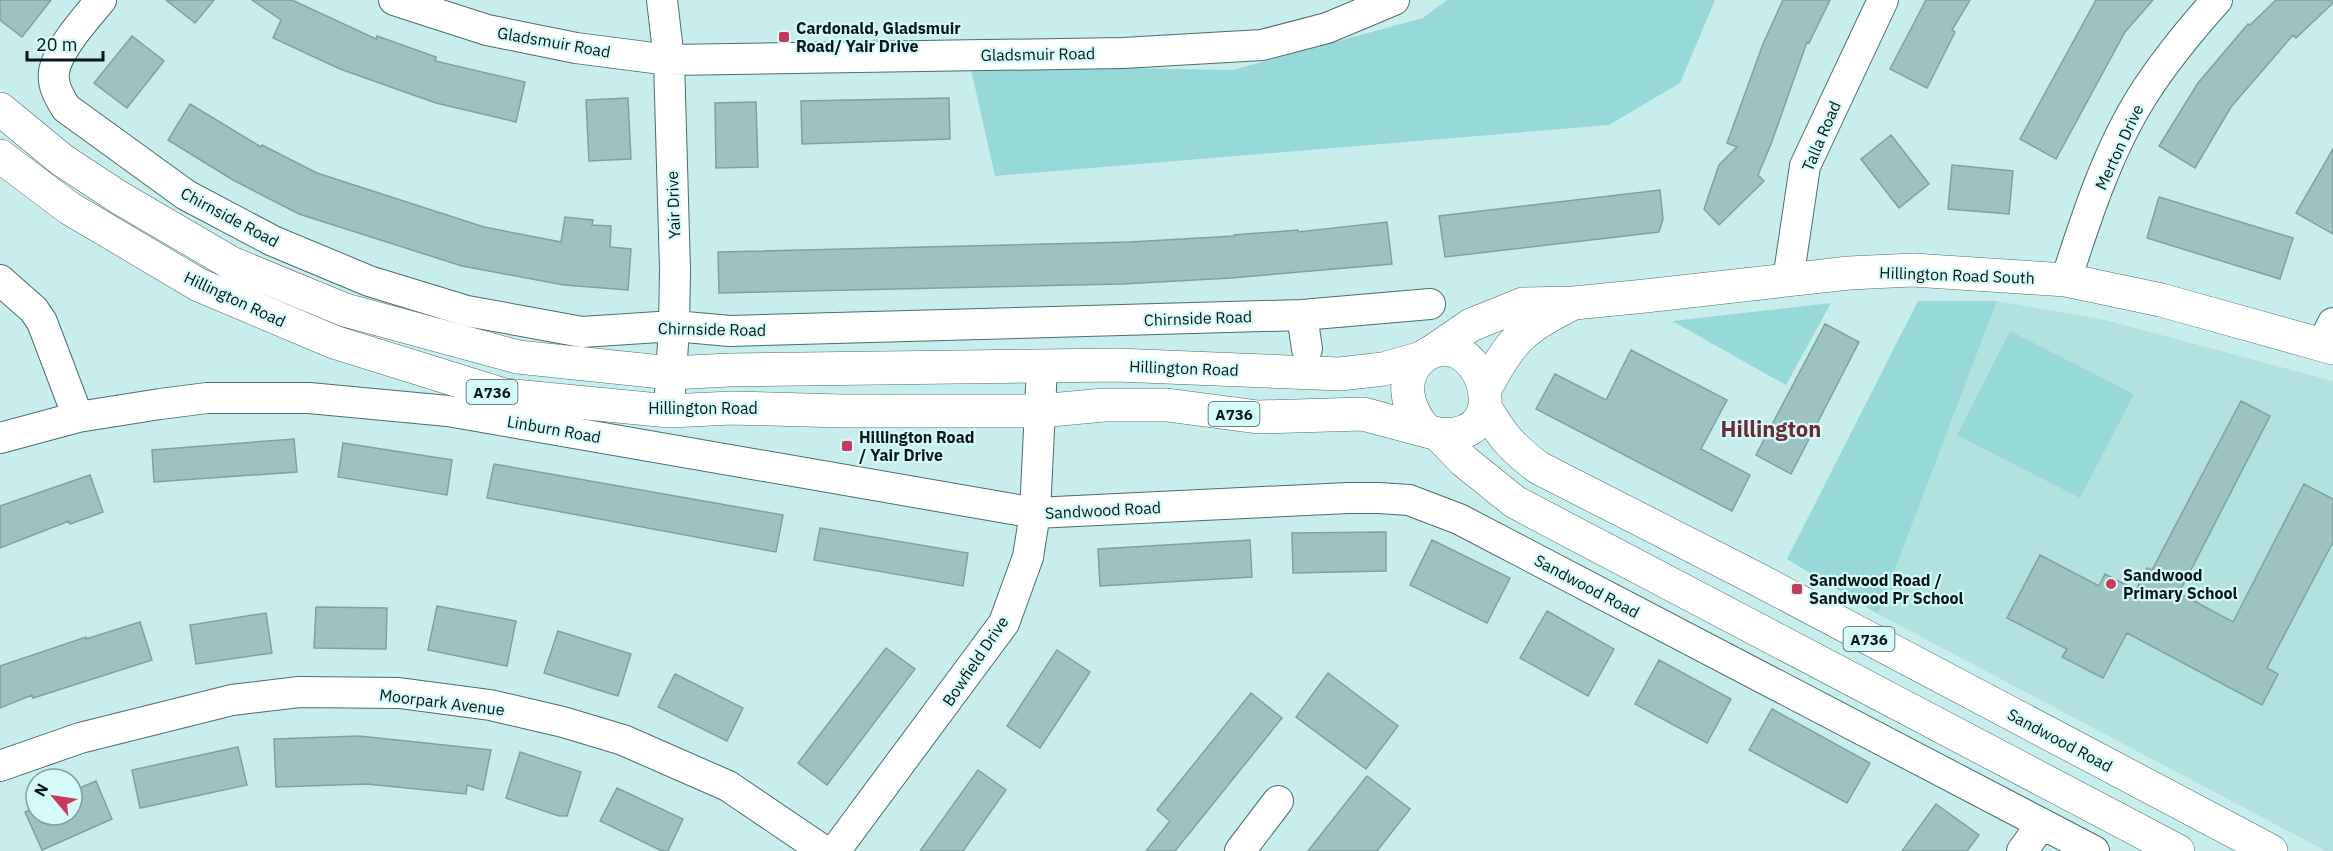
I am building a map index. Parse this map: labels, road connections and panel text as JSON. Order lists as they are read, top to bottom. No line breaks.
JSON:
{"streets":{"main road":["Hillington Road South","Hillington Road","A736","Sandwood Road"],"street":["Gladsmuir Road","Talla Road","Merton Drive","Yair Drive","Chirnside Road","Linburn Road","Bowfield Drive","Moorpark Avenue"]},"crossings":[["Gladsmuir Road","Yair Drive"],["Talla Road","Hillington Road South"],["Merton Drive","Hillington Road South"],["Yair Drive","Chirnside Road"],["Yair Drive","Hillington Road"],["Hillington Road South","Hillington Road"],["Hillington Road South","A736"],["Hillington Road South","Sandwood Road"],["Hillington Road","A736"],["Hillington Road","Sandwood Road"],["Hillington Road","Bowfield Drive"],["A736","Sandwood Road"],["Linburn Road","Sandwood Road"],["Linburn Road","Bowfield Drive"],["Sandwood Road","Bowfield Drive"]],"districts":["Hillington"],"places":{"transit":["Cardonald, Gladsmuir Road/ Yair Drive","Hillington Road / Yair Drive","Sandwood Road / Sandwood Pr School"],"other":["Sandwood Primary School"]},"scale_bar":"20 m","north":"top left"}
